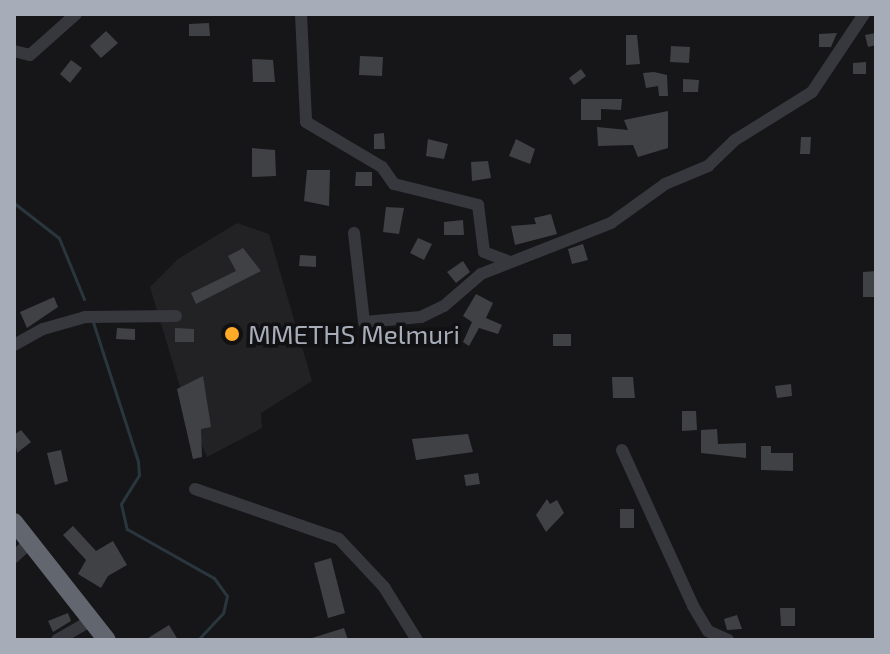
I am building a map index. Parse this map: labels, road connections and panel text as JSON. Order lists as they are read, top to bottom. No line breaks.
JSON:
{"places":["MMETHS Melmuri"]}
